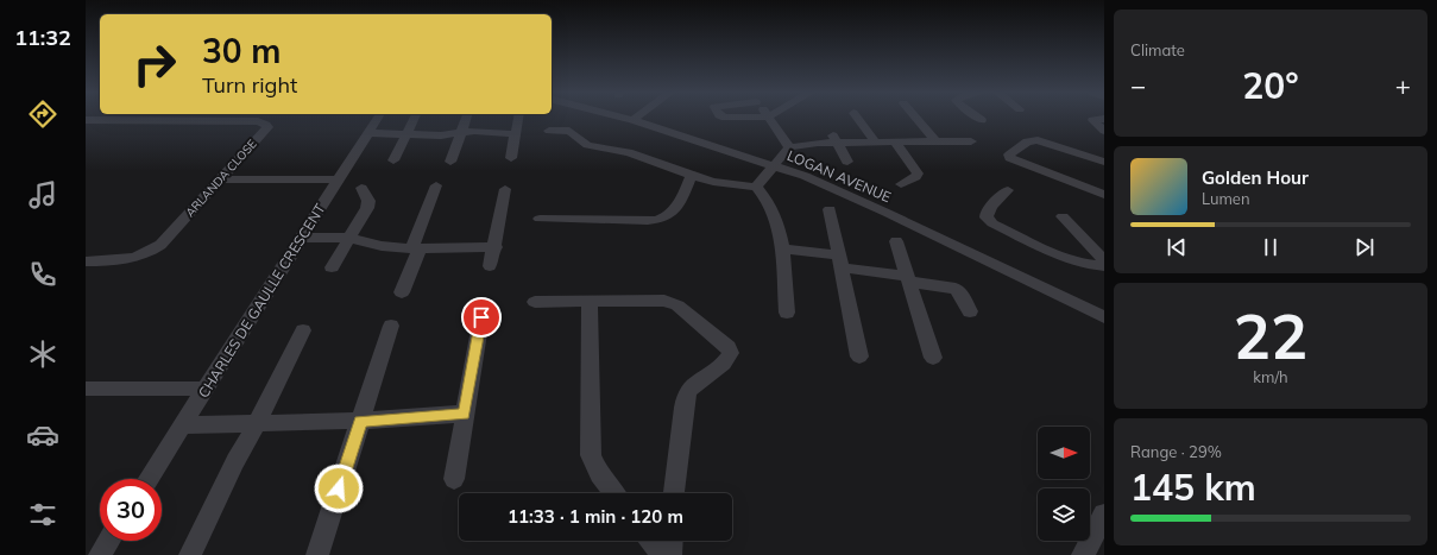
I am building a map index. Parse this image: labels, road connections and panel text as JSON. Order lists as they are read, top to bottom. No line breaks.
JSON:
{"streets":{"street":["LOGAN AVENUE","ARLANDA CLOSE","CHARLES DE GAULLE CRESCENT"]},"north":"right","page":{"tabs":"11:32","tile":["Climate",["22","km/h"],["Range · 29%","145 km"]],"turn":["30 m","Turn right"],"heat":["−","20°","+"],"song":["Golden Hour","Lumen"],"limit":"30","trip":"11:33 · 1 min · 120 m"}}
